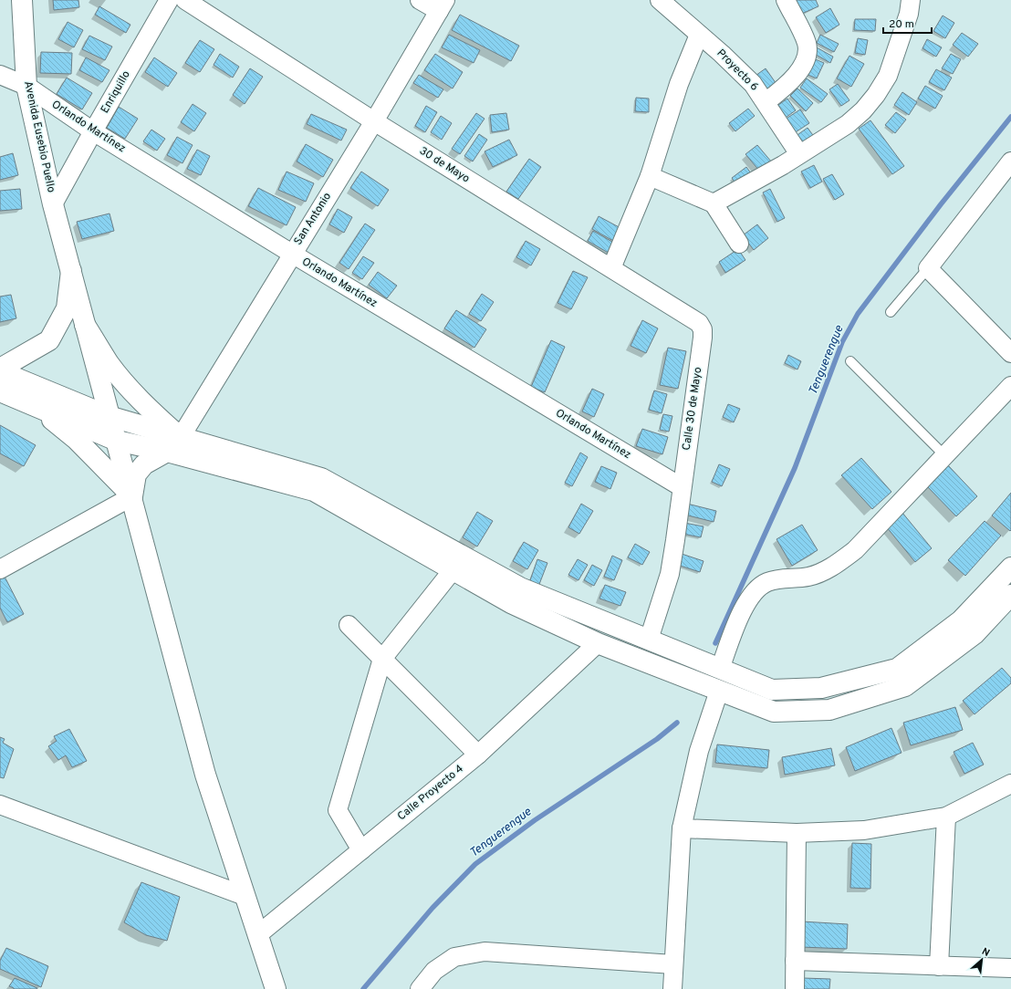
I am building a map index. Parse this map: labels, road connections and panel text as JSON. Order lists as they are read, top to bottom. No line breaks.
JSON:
{"streets":{"main road":["Avenida Eusebio Puello"],"street":["Proyecto 6","Enriquillo","Orlando Martínez","30 de Mayo","San Antonio","Calle 30 de Mayo","Calle Proyecto 4"]},"crossings":[["Enriquillo","Orlando Martínez"],["Enriquillo","Avenida Eusebio Puello"],["Orlando Martínez","Avenida Eusebio Puello"],["Orlando Martínez","San Antonio"],["Orlando Martínez","Calle 30 de Mayo"],["Avenida Eusebio Puello","Calle Proyecto 4"],["30 de Mayo","San Antonio"],["30 de Mayo","Calle 30 de Mayo"]],"water":["Tenguerengue"],"scale_bar":"20 m","north":"top right"}
